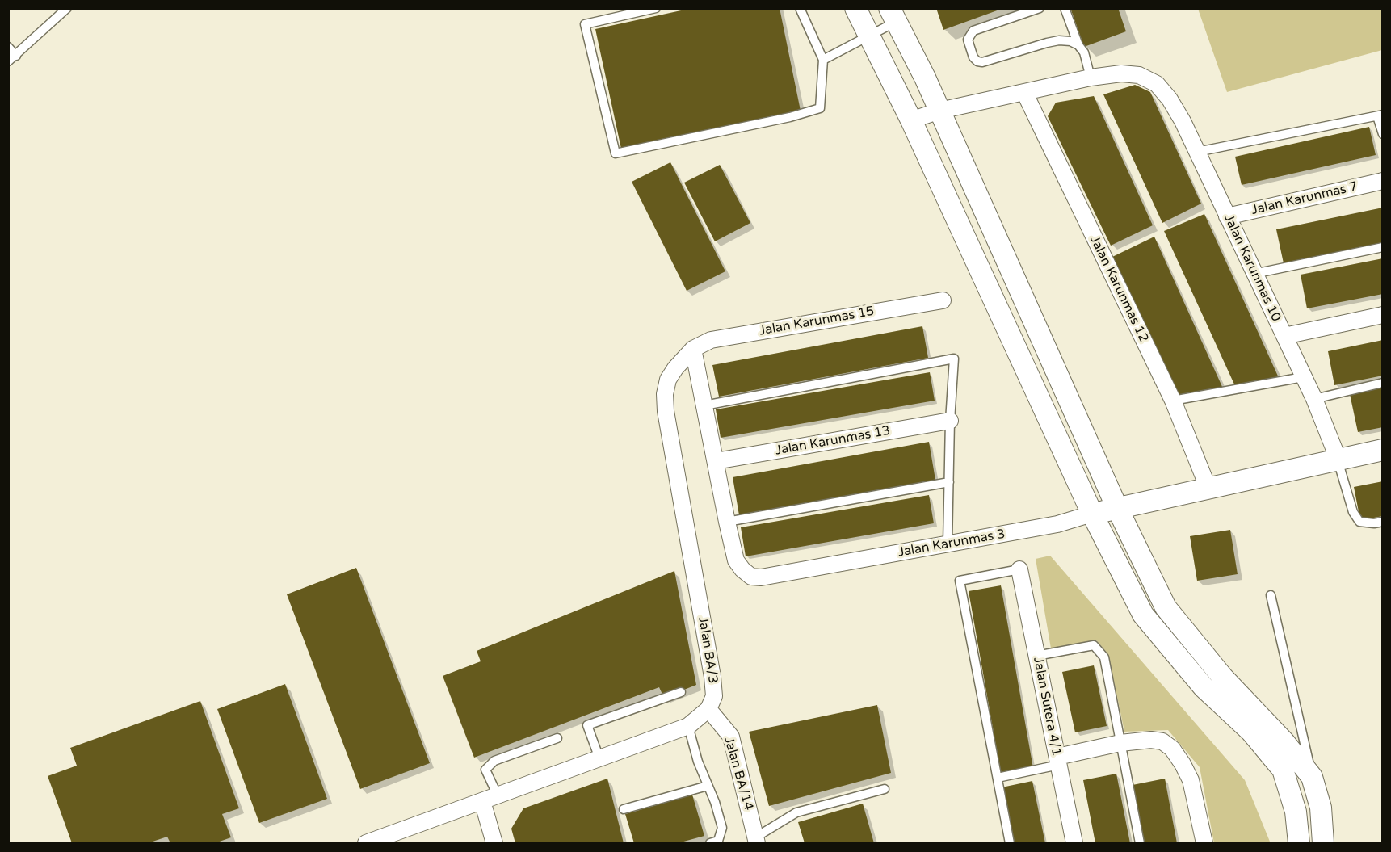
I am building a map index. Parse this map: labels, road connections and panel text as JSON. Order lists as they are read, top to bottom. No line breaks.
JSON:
{"streets":{"street":["Jalan Karunmas 7","Jalan Karunmas 10","Jalan Karunmas 12","Jalan Karunmas 15","Jalan Karunmas 13","Jalan Karunmas 3","Jalan BA/3","Jalan Sutera 4/1","Jalan BA/14"]},"crossings":[["Jalan Karunmas 7","Jalan Karunmas 10"],["Jalan Karunmas 10","Jalan Karunmas 3"],["Jalan Karunmas 12","Jalan Karunmas 3"],["Jalan Karunmas 15","Jalan Karunmas 3"],["Jalan Karunmas 15","Jalan BA/3"],["Jalan Karunmas 13","Jalan Karunmas 3"],["Jalan Karunmas 3","Jalan BA/3"],["Jalan BA/3","Jalan BA/14"]]}
